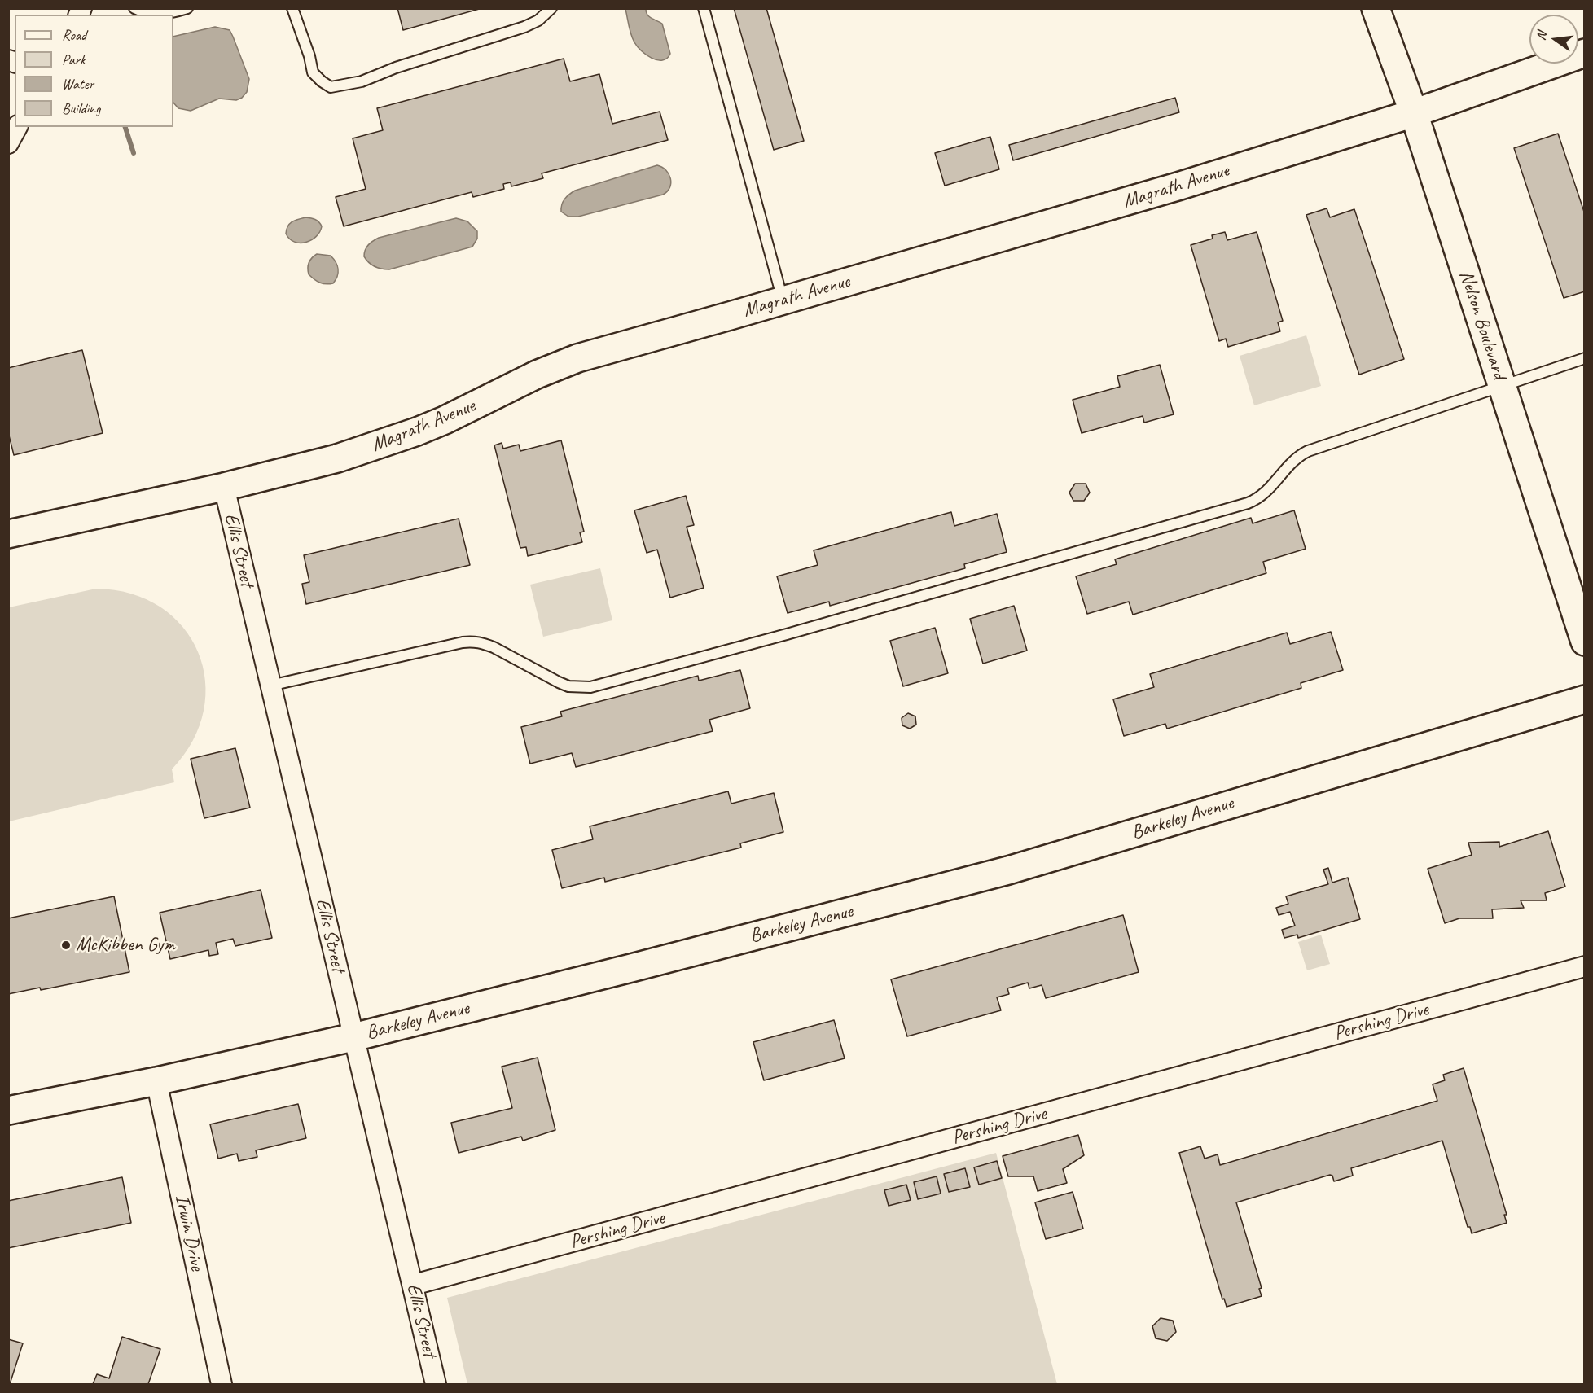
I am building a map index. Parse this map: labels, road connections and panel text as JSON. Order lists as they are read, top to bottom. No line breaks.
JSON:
{"streets":{"main road":["Magrath Avenue","Nelson Boulevard","Barkeley Avenue"],"street":["Ellis Street","Pershing Drive","Irwin Drive"]},"crossings":[["Magrath Avenue","Nelson Boulevard"],["Magrath Avenue","Ellis Street"],["Ellis Street","Barkeley Avenue"],["Ellis Street","Pershing Drive"],["Barkeley Avenue","Irwin Drive"]],"places":["McKibben Gym"],"legend":["Road","Park","Water","Building"],"north":"left"}
